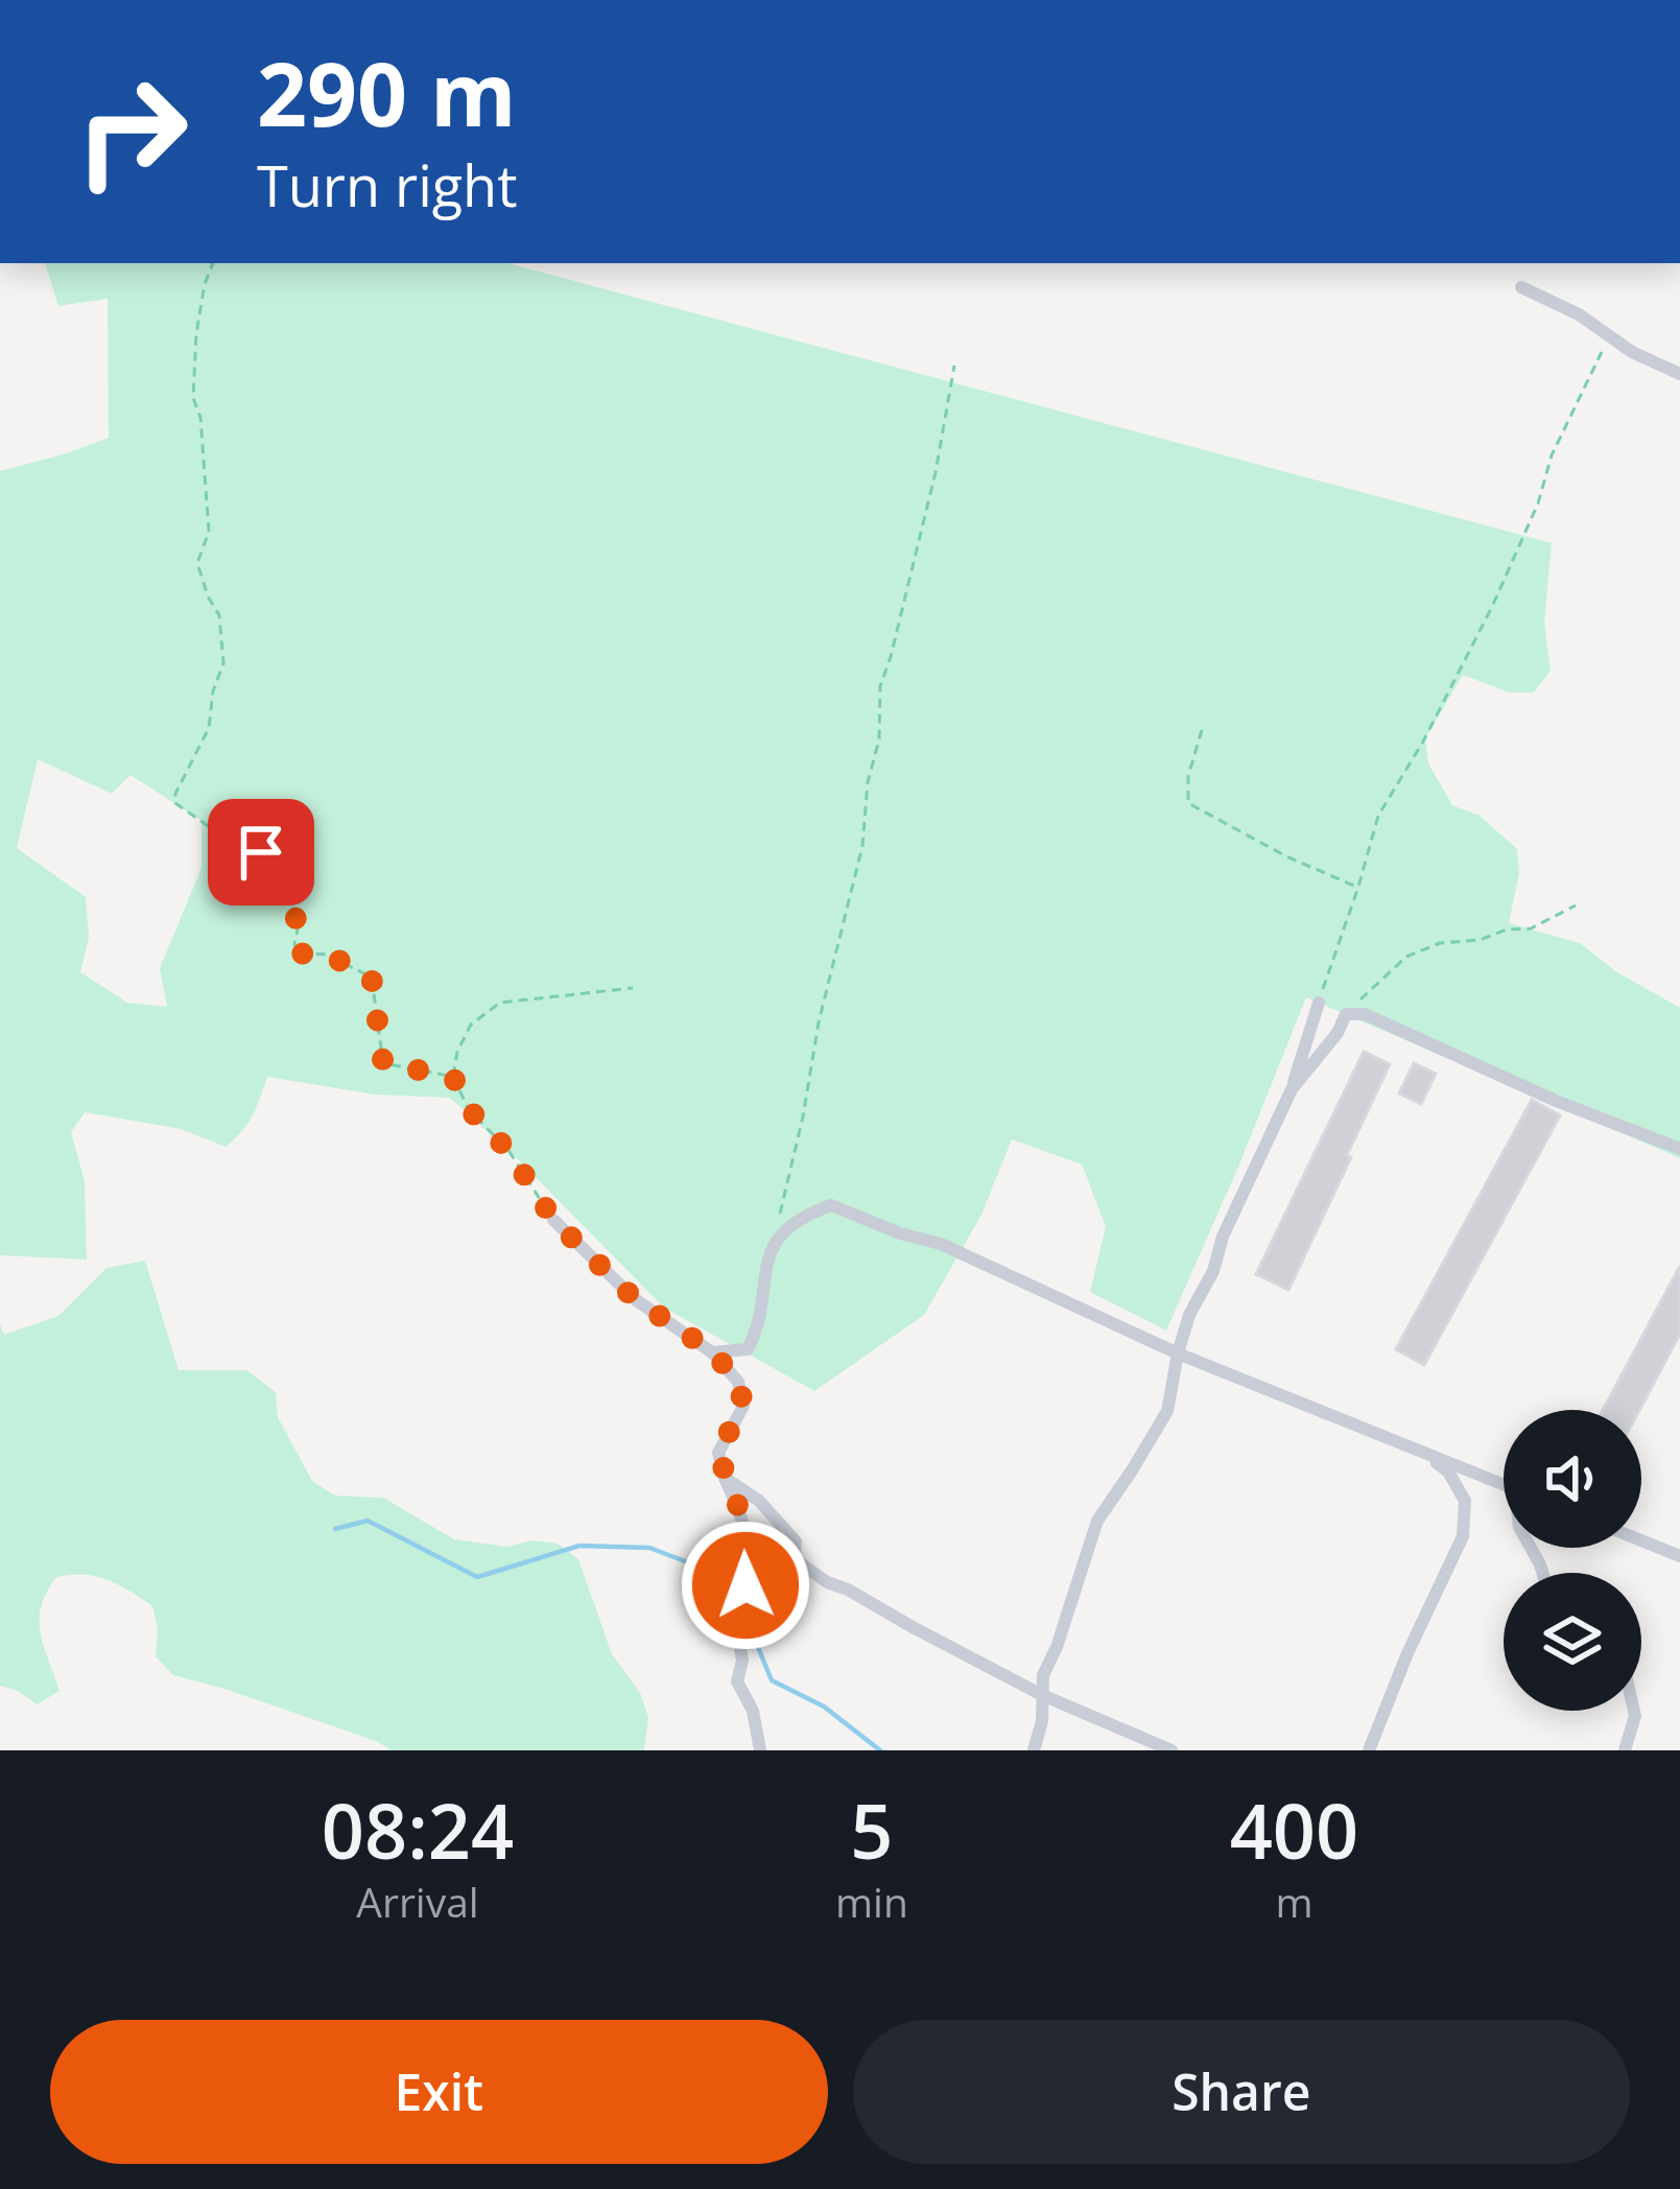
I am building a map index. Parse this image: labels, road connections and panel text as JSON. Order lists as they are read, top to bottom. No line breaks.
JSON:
{"page":{"turn":["290 m","Turn right"],"eta":["08:24","Arrival","5","min","400","m"],"buttons":["Exit","Share"]}}
